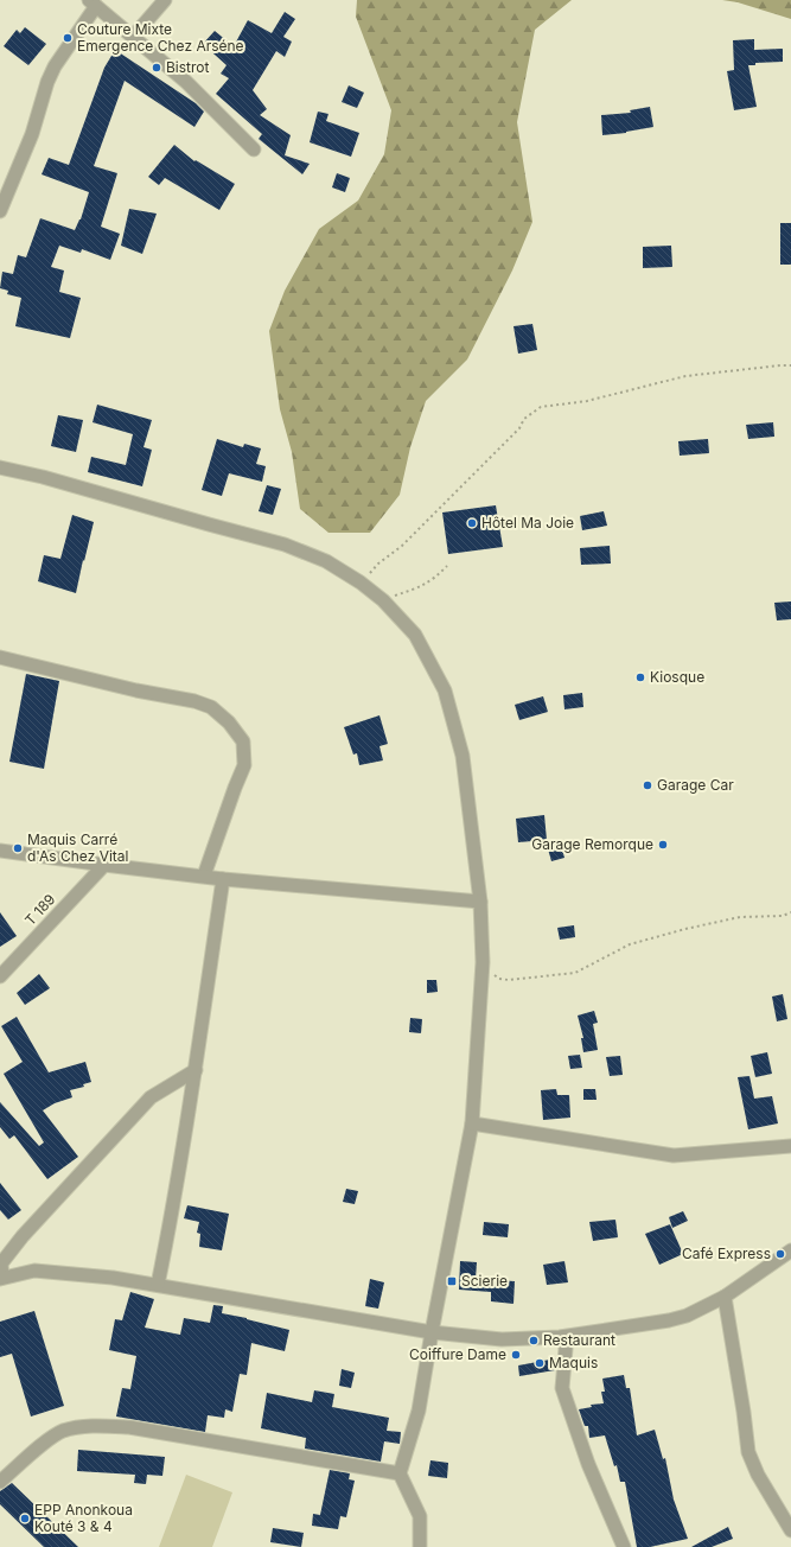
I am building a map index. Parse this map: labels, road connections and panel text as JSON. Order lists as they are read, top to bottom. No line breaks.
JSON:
{"streets":{"street":["T 189"]},"places":{"other":["Couture Mixte Emergence Chez Arséne","Bistrot","Hôtel Ma Joie","Kiosque","Garage Car","Garage Remorque","Maquis Carré d'As Chez Vital","Café Express","Restaurant","Coiffure Dame","Maquis","EPP Anonkoua Kouté 3 & 4"],"transit":["Scierie"]}}
